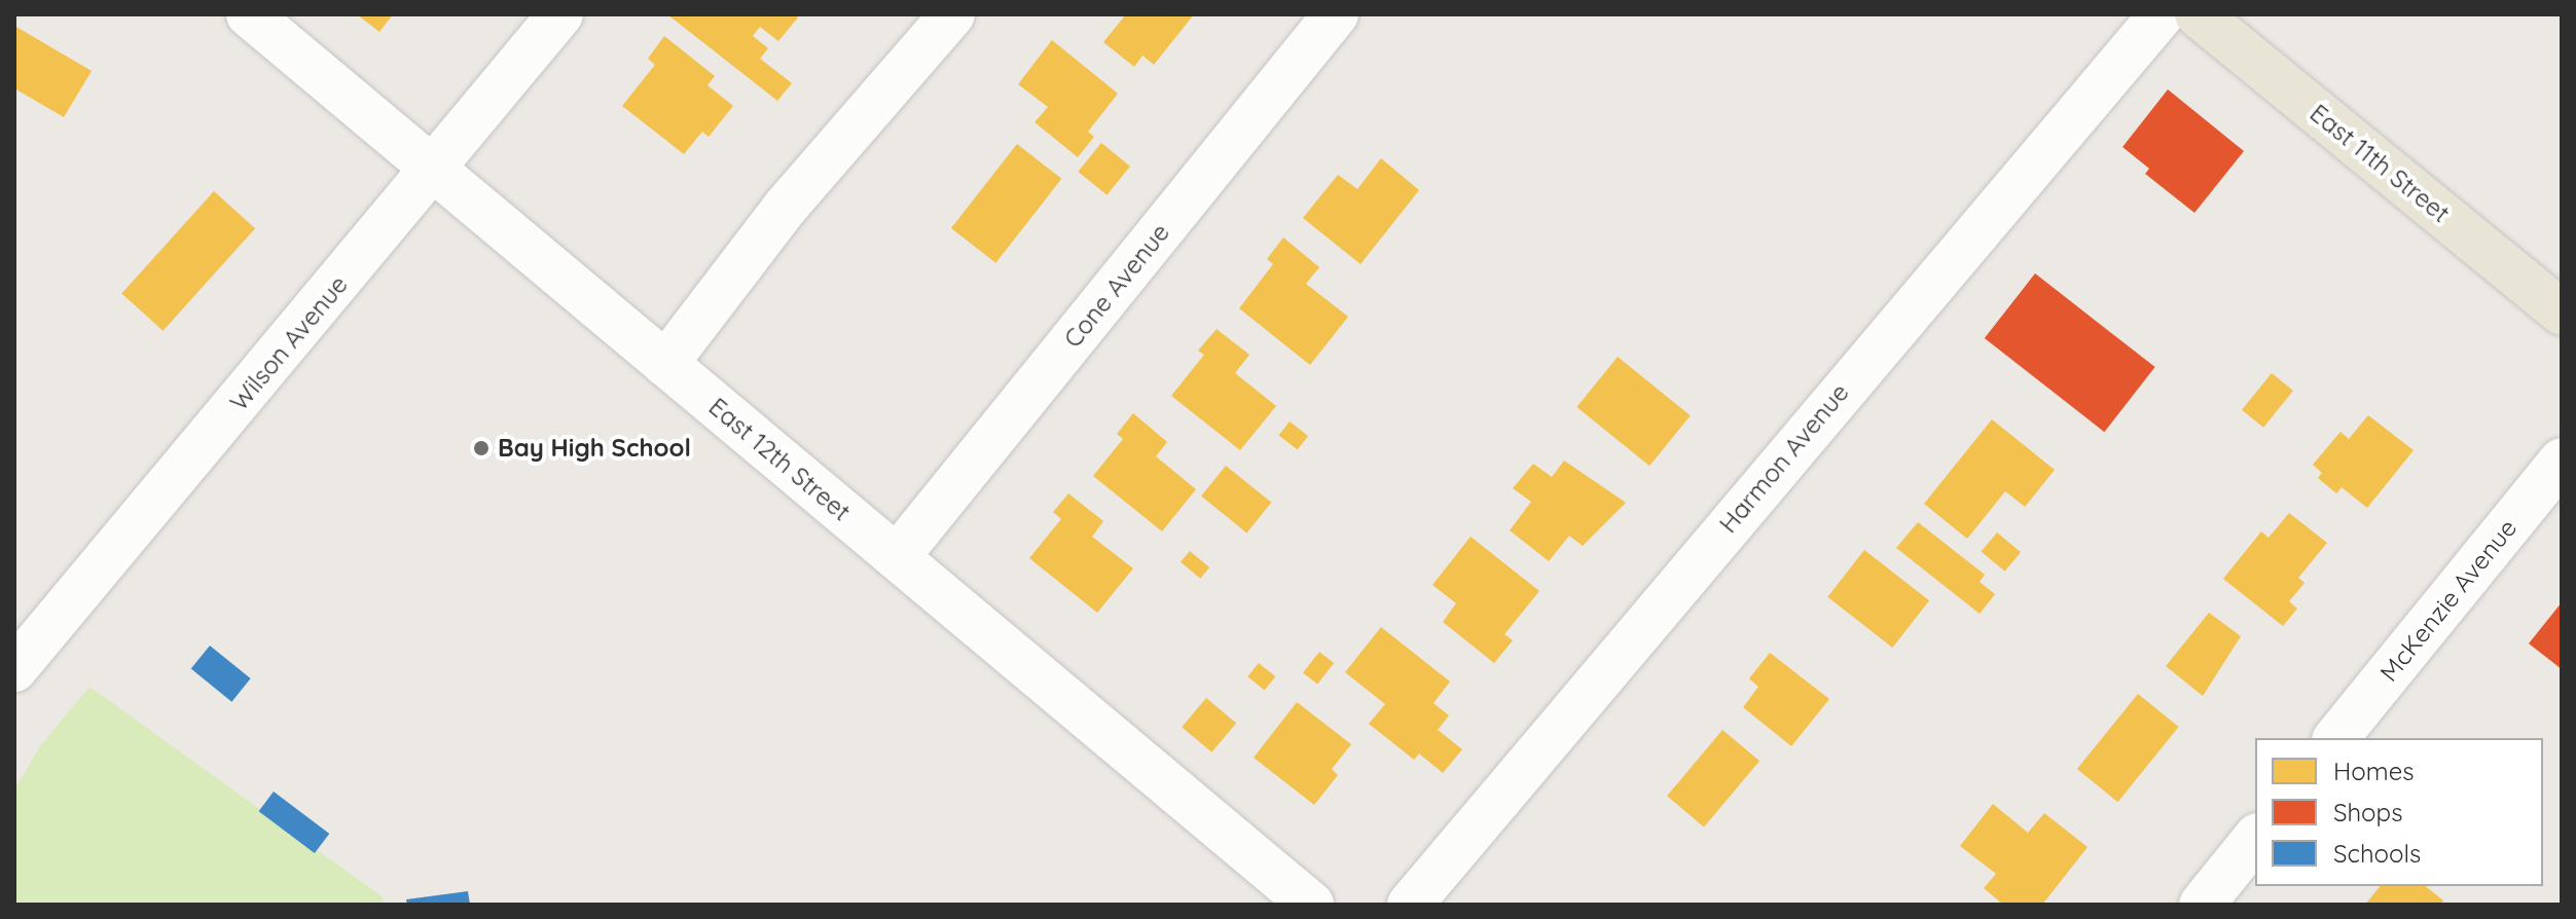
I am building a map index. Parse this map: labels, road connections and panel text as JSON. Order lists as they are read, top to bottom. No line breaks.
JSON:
{"streets":{"main road":["East 11th Street"],"street":["Cone Avenue","Wilson Avenue","Harmon Avenue","East 12th Street","McKenzie Avenue"]},"crossings":[["Cone Avenue","East 12th Street"],["Wilson Avenue","East 12th Street"]],"places":["Bay High School"],"legend":["Homes","Shops","Schools"]}
